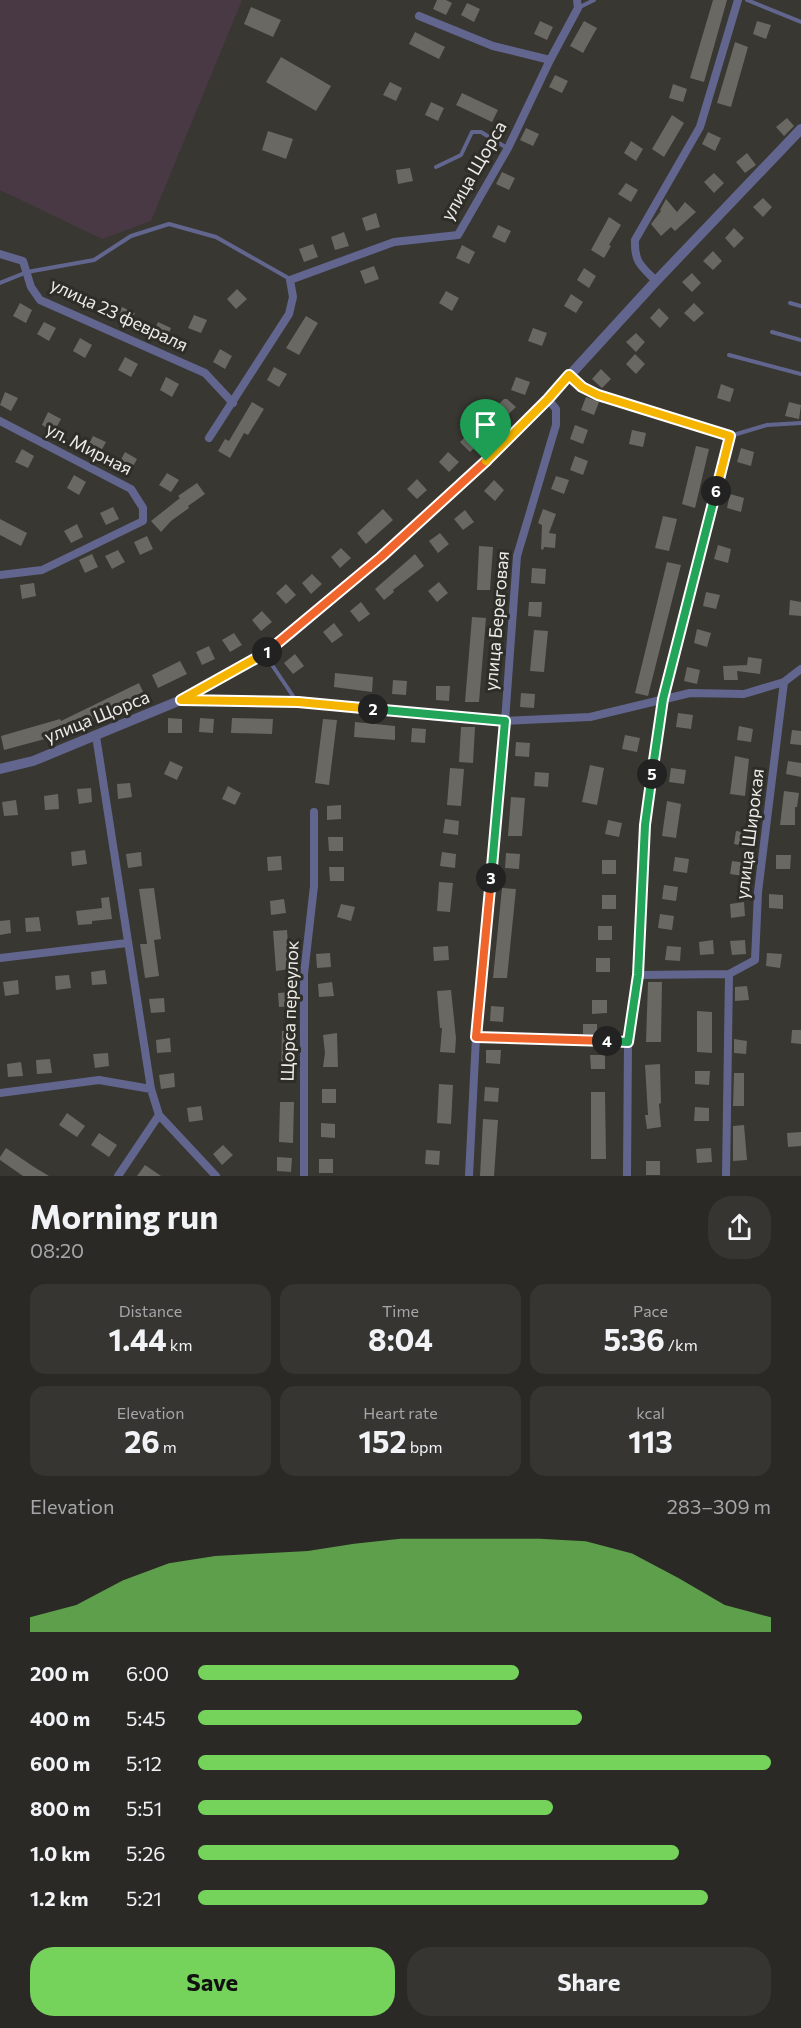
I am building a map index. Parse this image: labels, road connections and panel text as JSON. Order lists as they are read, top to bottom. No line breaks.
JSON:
{"streets":{"street":["улица Щорса","улица 23 февраля","ул. Мирная","улица Береговая","улица Широкая","Щорса переулок"]},"crossings":[["улица Щорса","улица Береговая"]],"page":{"pins":["6","1","2","5","3","4"],"heading":["Morning run","08:20"],"stats":[["Distance","1.44 km"],["Time","8:04"],["Pace","5:36 /km"],["Elevation","26 m"],["Heart rate","152 bpm"],["kcal","113"]],"chart":["Elevation","283–309 m"],"list":[{"name":"200 m","note":"6:00"},{"name":"400 m","note":"5:45"},{"name":"600 m","note":"5:12"},{"name":"800 m","note":"5:51"},{"name":"1.0 km","note":"5:26"},{"name":"1.2 km","note":"5:21"}],"buttons":["Save","Share"]}}
